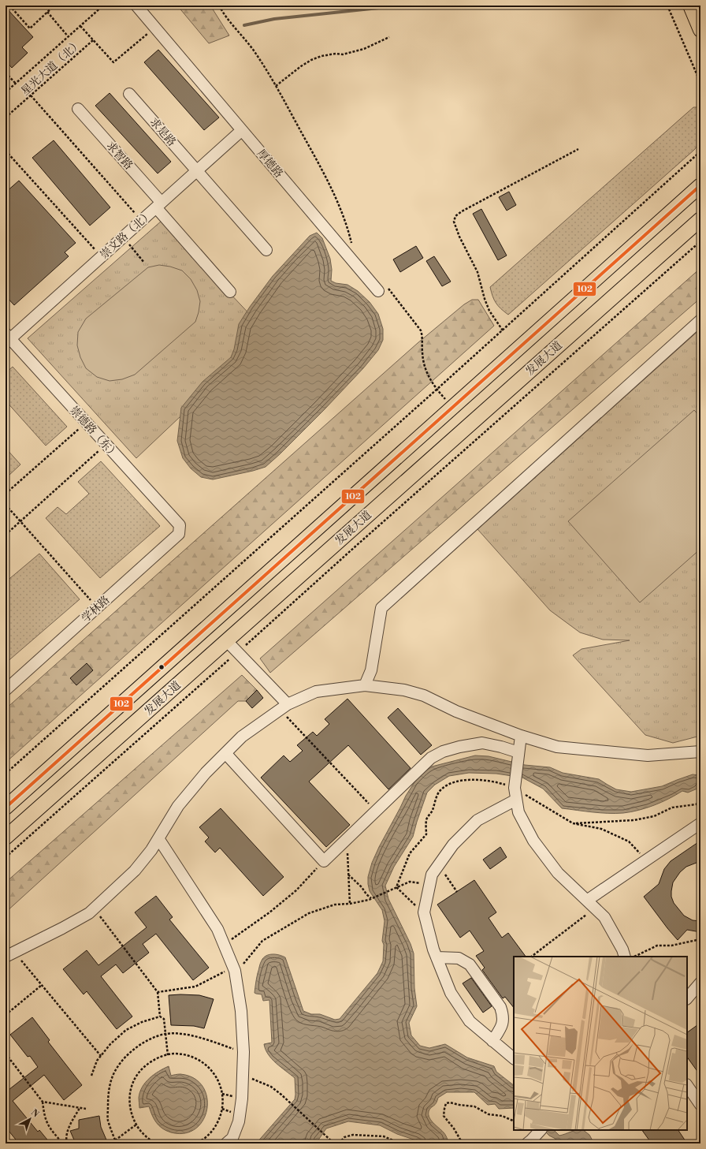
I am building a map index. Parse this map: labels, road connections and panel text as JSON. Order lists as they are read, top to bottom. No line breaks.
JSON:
{"streets":{"main road":["发展大道"],"lane":["求是路","求智路","厚德路","崇文路（北）","崇德路（东）","学林路"],"path":["星光大道（北）"]},"crossings":[["求是路","崇文路（北）"],["求智路","崇文路（北）"],["厚德路","崇文路（北）"],["崇文路（北）","崇德路（东）"],["崇德路（东）","学林路"]],"lines":["transit line 102"],"north":"top right"}
